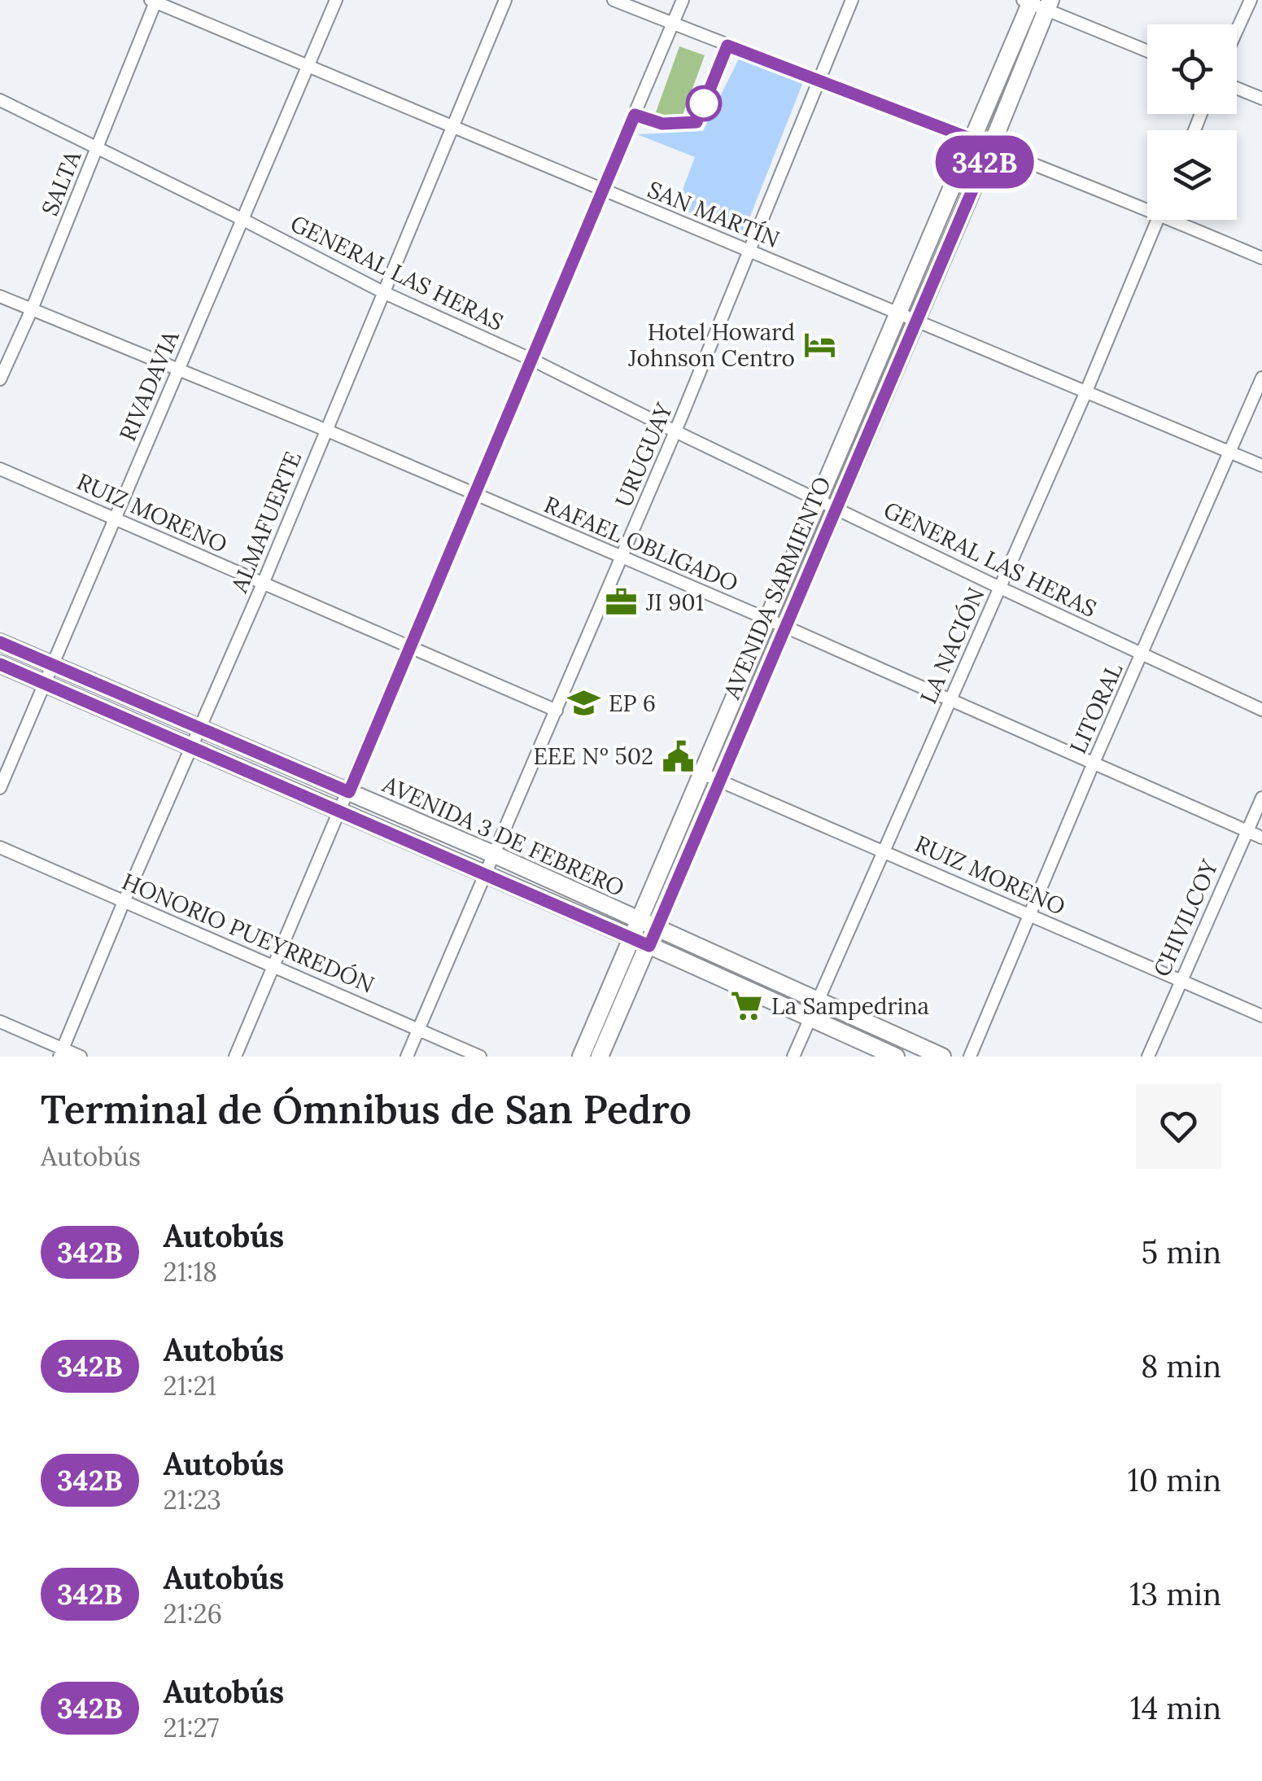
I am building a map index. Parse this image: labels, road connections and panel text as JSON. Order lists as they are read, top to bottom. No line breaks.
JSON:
{"streets":{"main road":["AVENIDA SARMIENTO","AVENIDA 3 DE FEBRERO"],"street":["SALTA","SAN MARTÍN","GENERAL LAS HERAS","RIVADAVIA","URUGUAY","RUIZ MORENO","ALMAFUERTE","RAFAEL OBLIGADO","LA NACIÓN","LITORAL","CHIVILCOY","HONORIO PUEYRREDÓN"]},"crossings":[["SALTA","SAN MARTÍN"],["SALTA","GENERAL LAS HERAS"],["SALTA","RAFAEL OBLIGADO"],["SAN MARTÍN","RIVADAVIA"],["SAN MARTÍN","URUGUAY"],["SAN MARTÍN","ALMAFUERTE"],["SAN MARTÍN","AVENIDA SARMIENTO"],["SAN MARTÍN","LA NACIÓN"],["SAN MARTÍN","LITORAL"],["GENERAL LAS HERAS","RIVADAVIA"],["GENERAL LAS HERAS","URUGUAY"],["GENERAL LAS HERAS","ALMAFUERTE"],["GENERAL LAS HERAS","AVENIDA SARMIENTO"],["GENERAL LAS HERAS","LA NACIÓN"],["GENERAL LAS HERAS","LITORAL"],["RIVADAVIA","RUIZ MORENO"],["RIVADAVIA","RAFAEL OBLIGADO"],["RIVADAVIA","AVENIDA 3 DE FEBRERO"],["URUGUAY","RUIZ MORENO"],["URUGUAY","RAFAEL OBLIGADO"],["URUGUAY","AVENIDA 3 DE FEBRERO"],["URUGUAY","HONORIO PUEYRREDÓN"],["RUIZ MORENO","ALMAFUERTE"],["RUIZ MORENO","AVENIDA SARMIENTO"],["RUIZ MORENO","LA NACIÓN"],["RUIZ MORENO","LITORAL"],["RUIZ MORENO","CHIVILCOY"],["ALMAFUERTE","RAFAEL OBLIGADO"],["ALMAFUERTE","AVENIDA 3 DE FEBRERO"],["ALMAFUERTE","HONORIO PUEYRREDÓN"],["RAFAEL OBLIGADO","AVENIDA SARMIENTO"],["RAFAEL OBLIGADO","LA NACIÓN"],["RAFAEL OBLIGADO","LITORAL"],["RAFAEL OBLIGADO","CHIVILCOY"],["AVENIDA SARMIENTO","AVENIDA 3 DE FEBRERO"],["LA NACIÓN","AVENIDA 3 DE FEBRERO"]],"places":{"hotel":["Hotel Howard Johnson Centro"],"office":["JI 901"],"school or university":["EP 6"],"public building":["EEE Nº 502"],"supermarket":["La Sampedrina"]},"lines":["bus line 342B"],"page":{"on_map":"342B","heading":["Terminal de Ómnibus de San Pedro","Autobús"],"list":[{"mark":"342B","name":"Autobús","note":"21:18","value":"5 min"},{"mark":"342B","name":"Autobús","note":"21:21","value":"8 min"},{"mark":"342B","name":"Autobús","note":"21:23","value":"10 min"},{"mark":"342B","name":"Autobús","note":"21:26","value":"13 min"},{"mark":"342B","name":"Autobús","note":"21:27","value":"14 min"}]}}
